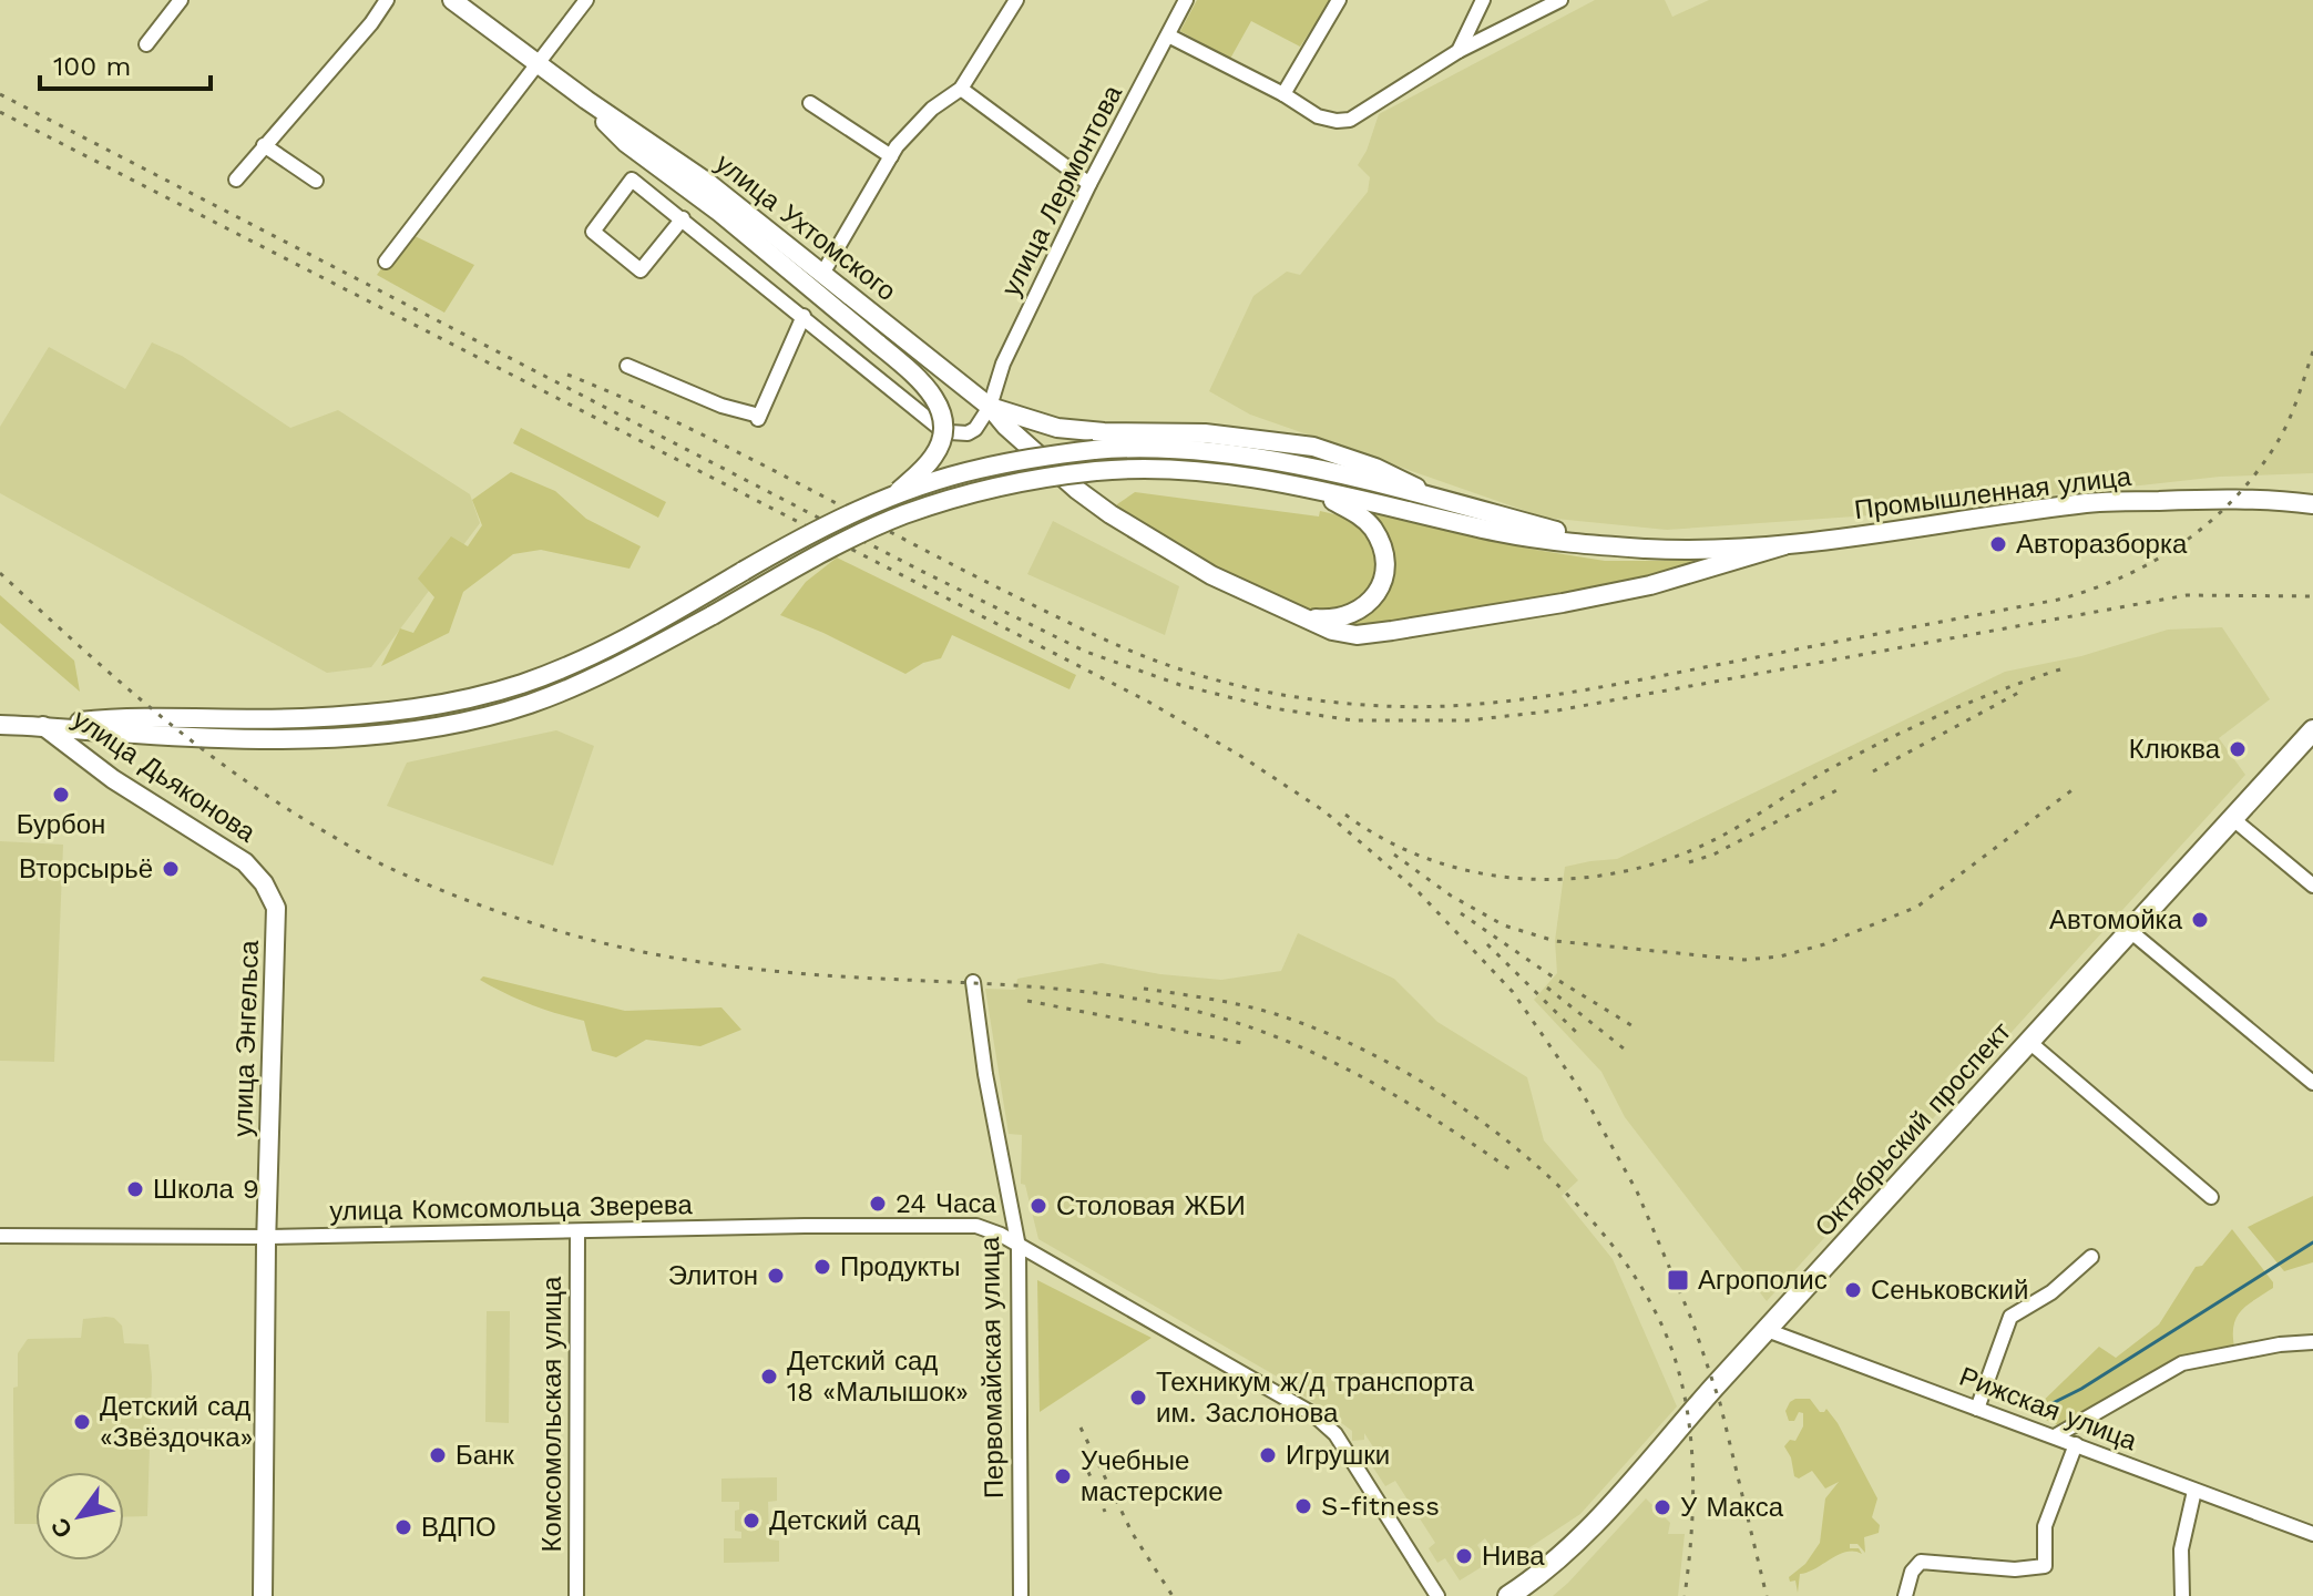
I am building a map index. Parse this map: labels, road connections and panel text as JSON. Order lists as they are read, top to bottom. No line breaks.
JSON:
{"streets":{"main road":["улица Ухтомского","Промышленная улица","улица Дьяконова","улица Энгельса","Октябрьский проспект"],"street":["улица Лермонтова","улица Комсомольца Зверева","Первомайская улица","Рижская улица","Комсомольская улица"]},"crossings":[["улица Лермонтова","улица Ухтомского"],["улица Ухтомского","Промышленная улица"],["улица Дьяконова","улица Энгельса"],["улица Энгельса","улица Комсомольца Зверева"],["Октябрьский проспект","Рижская улица"],["улица Комсомольца Зверева","Первомайская улица"],["улица Комсомольца Зверева","Комсомольская улица"]],"places":{"other":["Авторазборка","Клюква","Бурбон","Вторсырьё","Автомойка","Школа 9","24 Часа","Столовая ЖБИ","Продукты","Элитон","Сеньковский","Детский сад 18 «Малышок»","Техникум ж/д транспорта им. Заслонова","Детский сад «Звёздочка»","Банк","Игрушки","Учебные мастерские","S-fitness","У Макса","Детский сад","ВДПО","Нива"],"transit":["Агрополис"]},"scale_bar":"100 m","north":"bottom left"}
